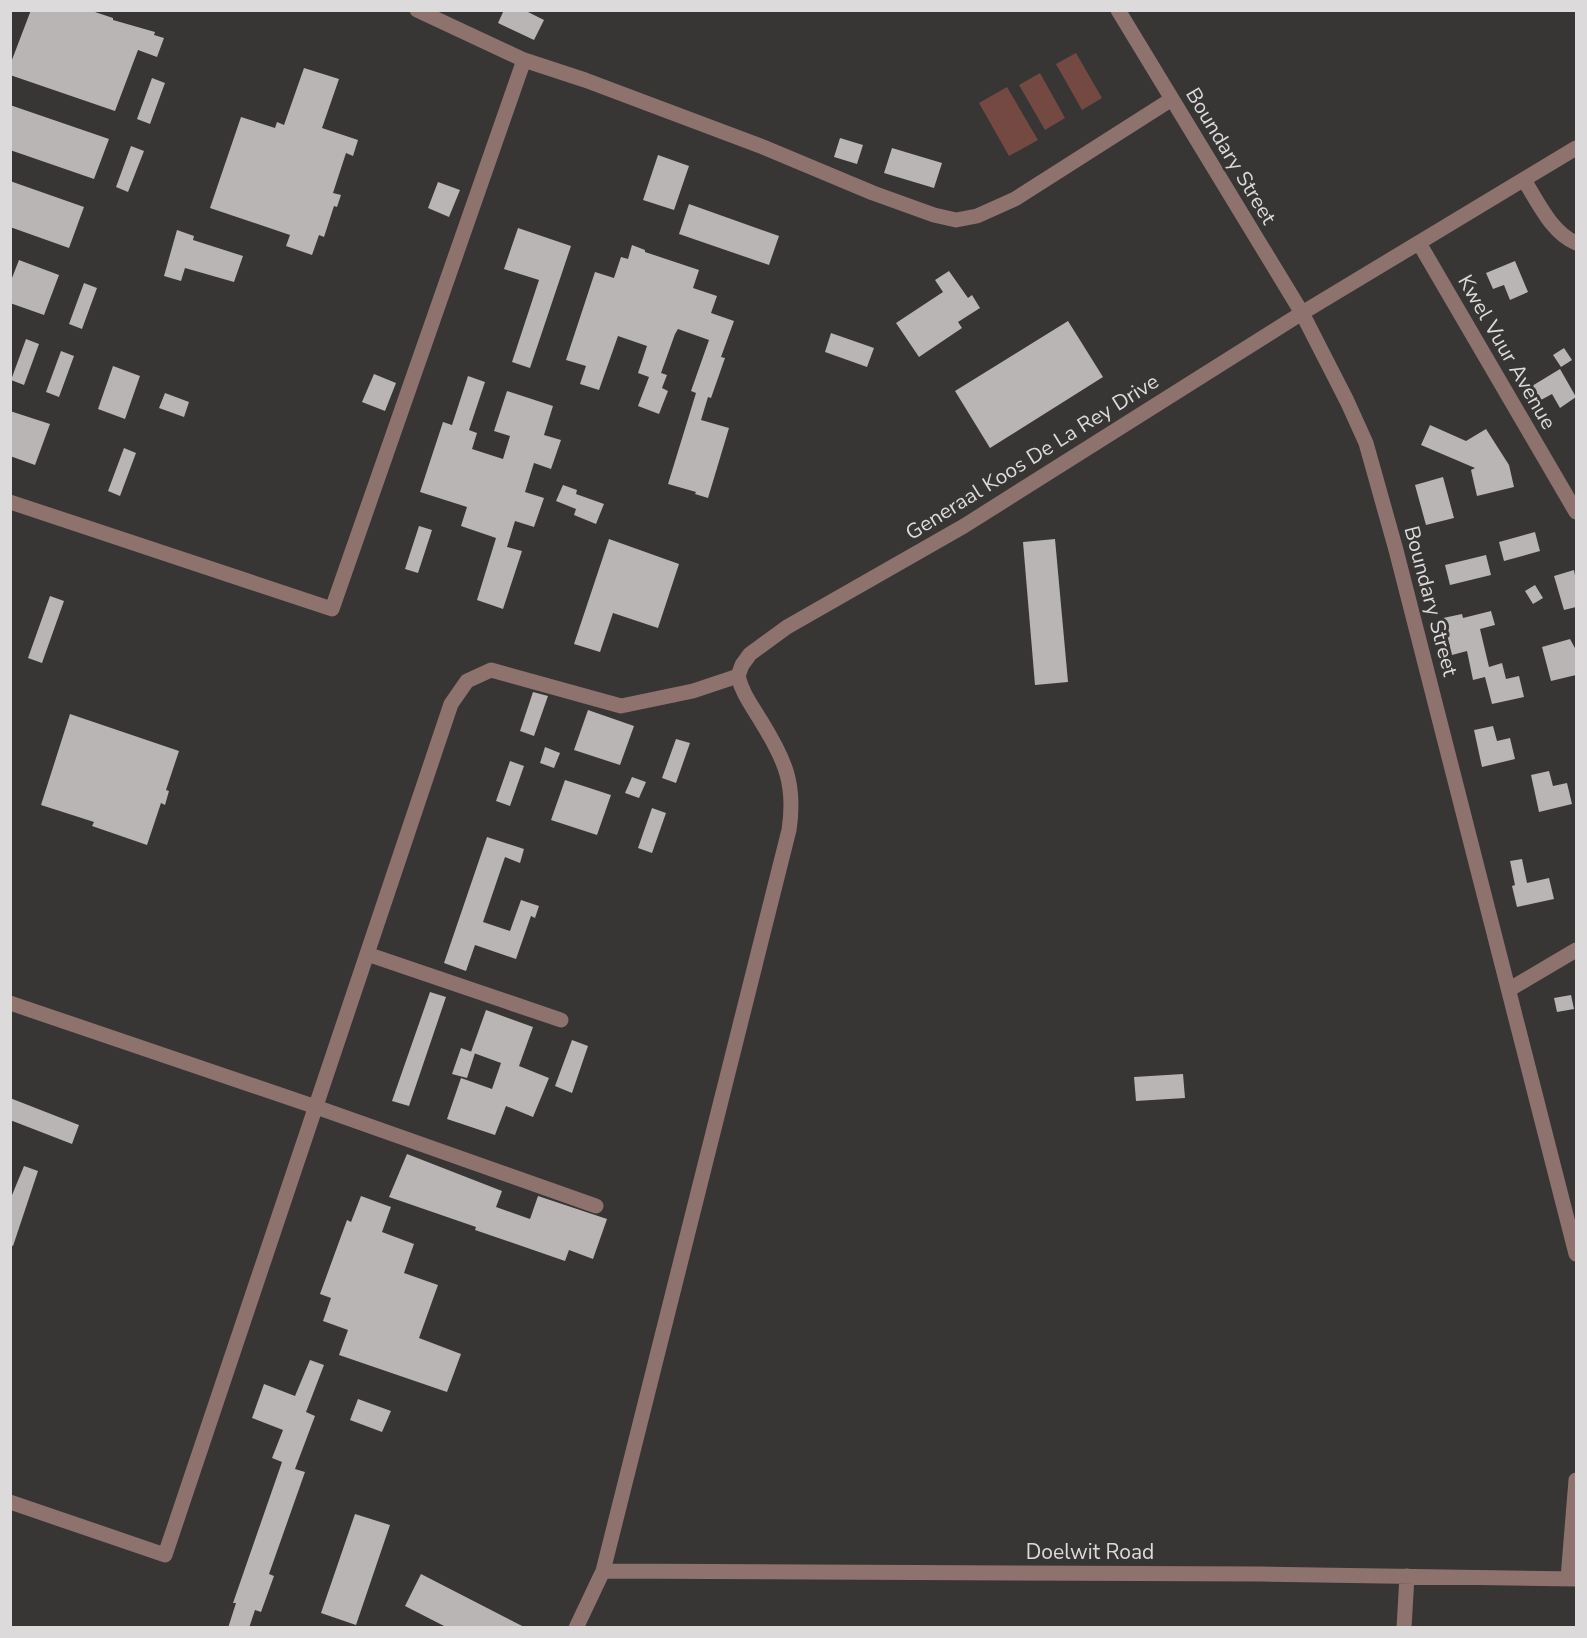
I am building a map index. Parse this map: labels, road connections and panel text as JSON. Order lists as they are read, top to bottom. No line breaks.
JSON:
{"streets":{"street":["Boundary Street","Kwel Vuur Avenue","Generaal Koos De La Rey Drive","Doelwit Road"]},"crossings":[["Boundary Street","Generaal Koos De La Rey Drive"],["Kwel Vuur Avenue","Generaal Koos De La Rey Drive"]]}
